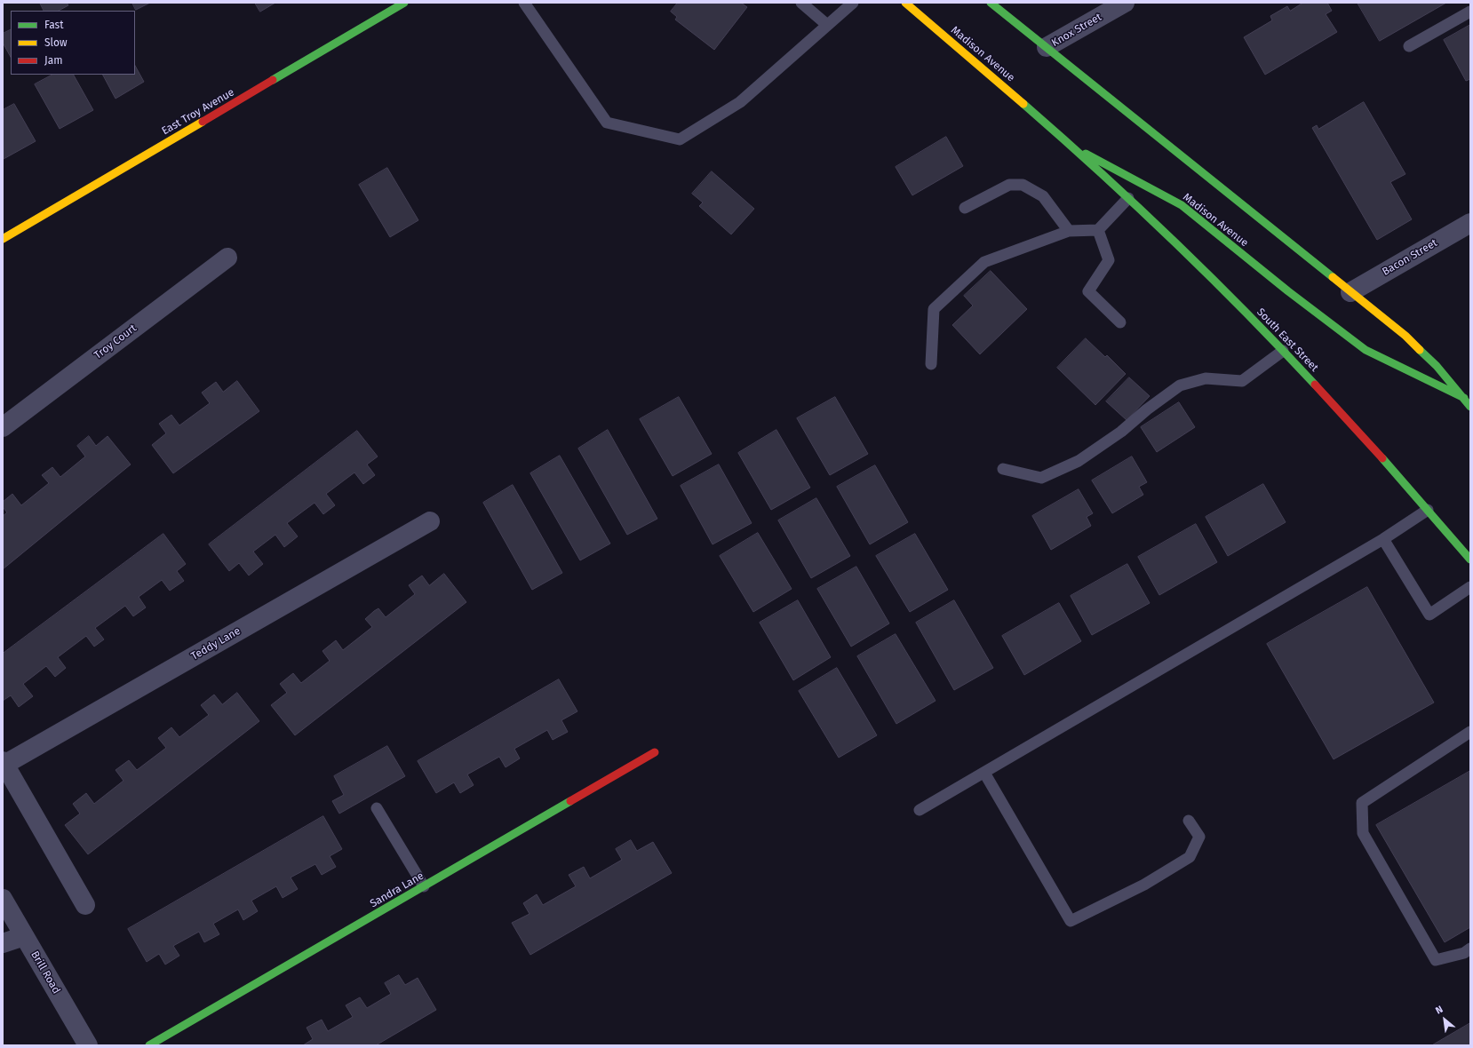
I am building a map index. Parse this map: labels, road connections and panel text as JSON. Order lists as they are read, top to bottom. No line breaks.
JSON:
{"streets":{"main road":["Madison Avenue","East Troy Avenue","South East Street","Sandra Lane"],"street":["Knox Street","Bacon Street","Troy Court","Teddy Lane","Brill Road"]},"crossings":[["Madison Avenue","South East Street"]],"legend":["Fast","Slow","Jam"],"north":"top left"}
